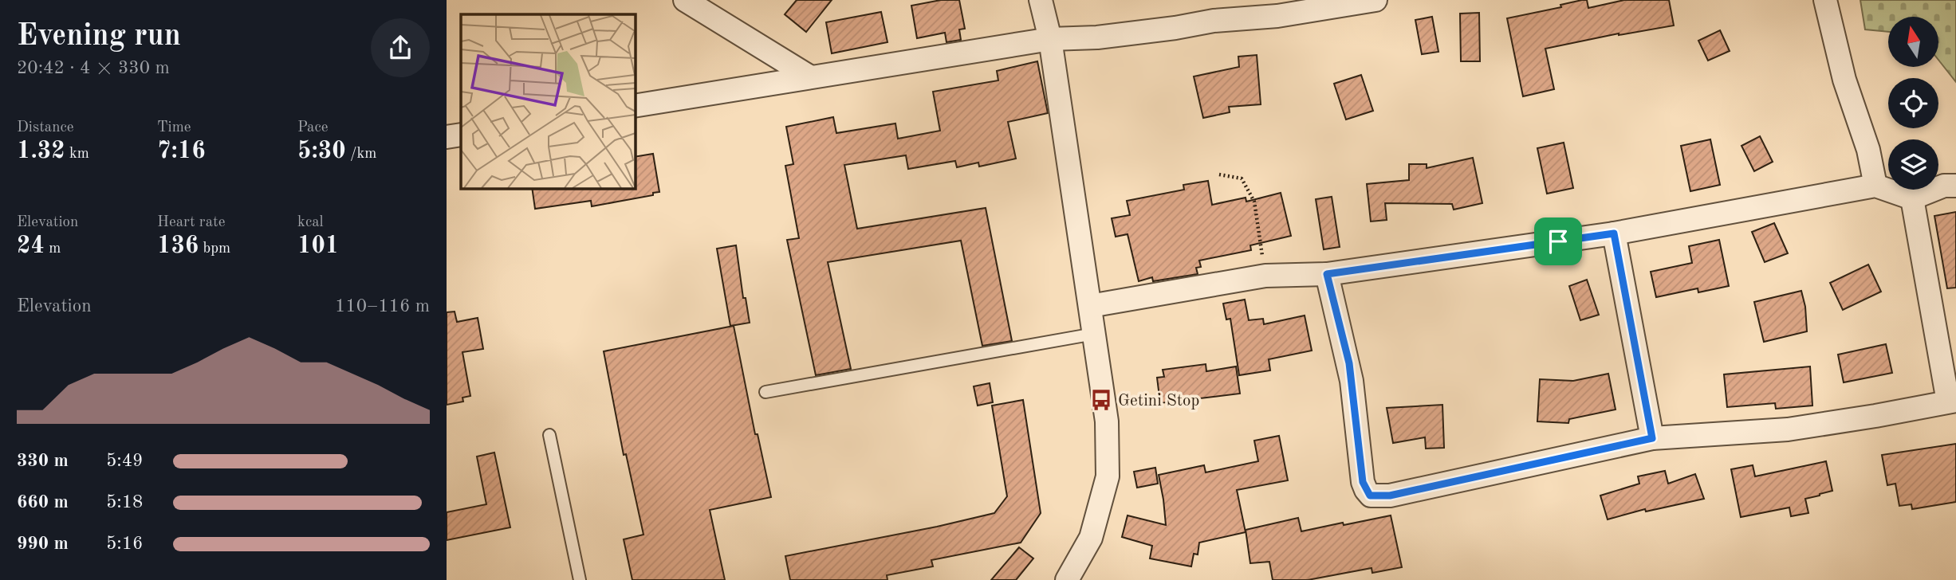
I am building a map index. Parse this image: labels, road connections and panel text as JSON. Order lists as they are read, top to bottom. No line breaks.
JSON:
{"places":{"bus stop":["Getini Stop"]},"north":"top","page":{"heading":["Evening run","20:42 · 4 × 330 m"],"stats":[["Distance","1.32 km"],["Time","7:16"],["Pace","5:30 /km"],["Elevation","24 m"],["Heart rate","136 bpm"],["kcal","101"]],"chart":["Elevation","110–116 m"],"list":[{"name":"330 m","note":"5:49"},{"name":"660 m","note":"5:18"},{"name":"990 m","note":"5:16"}]}}
